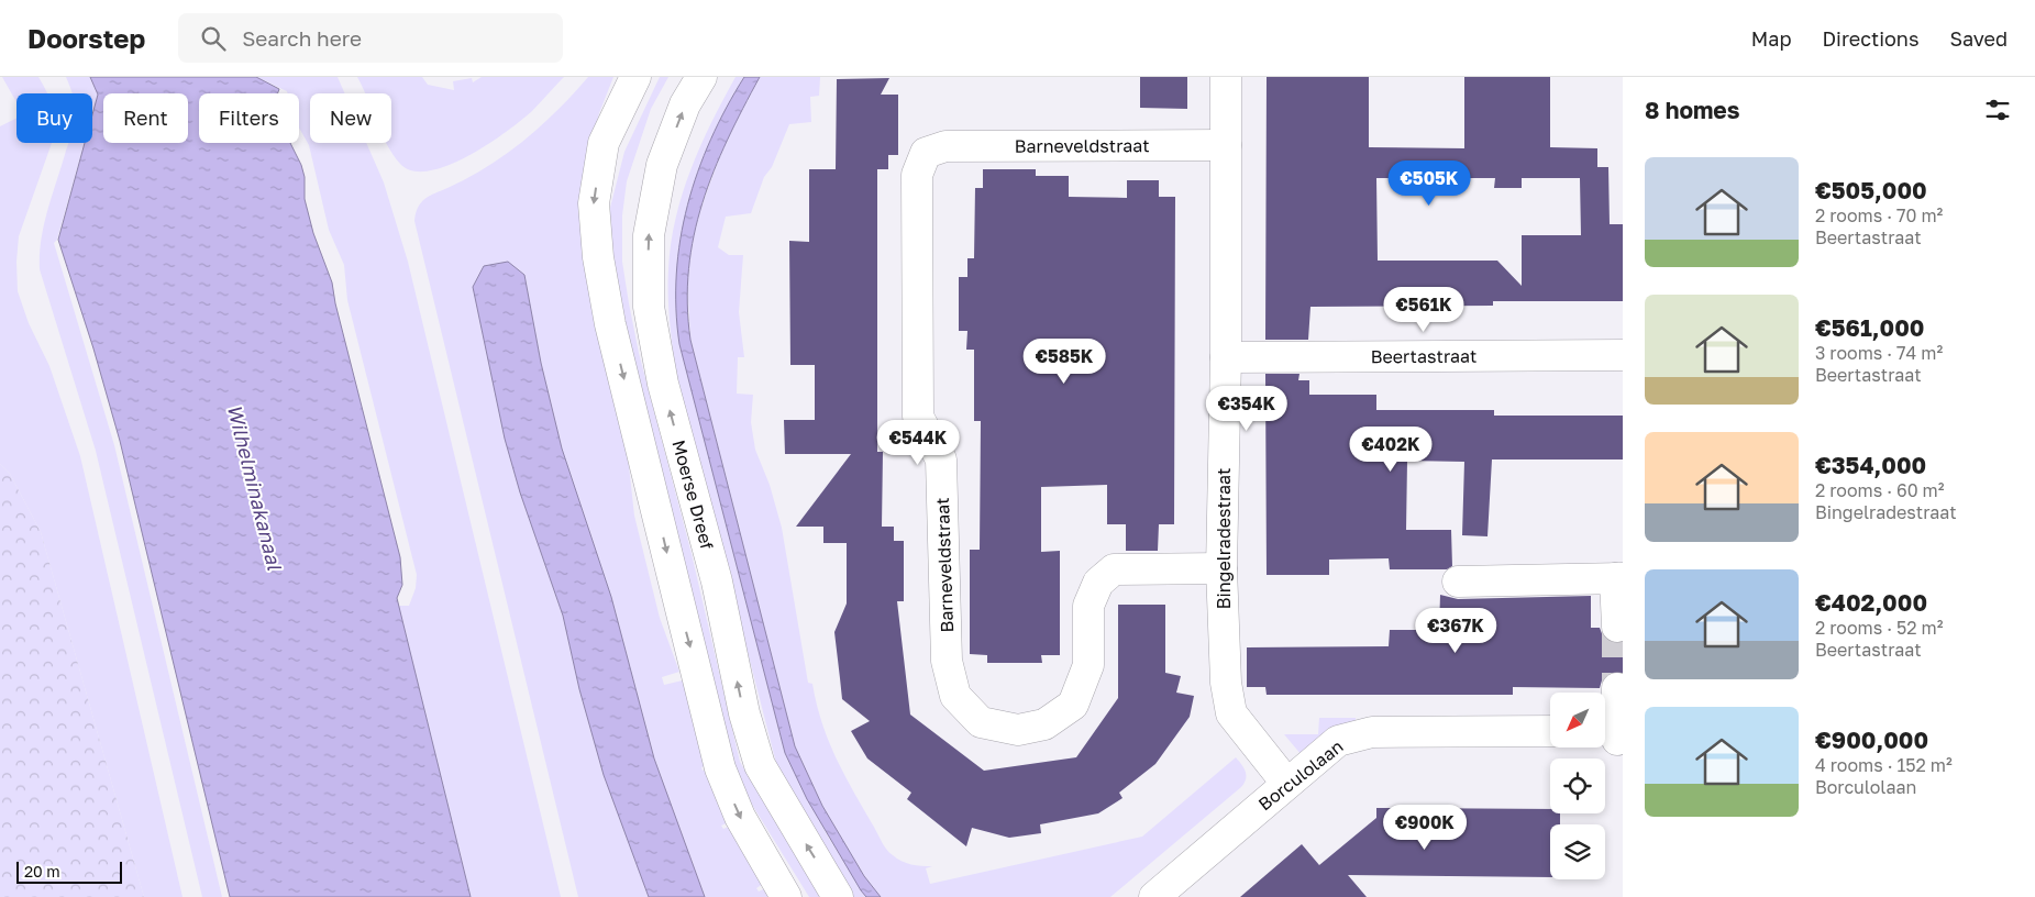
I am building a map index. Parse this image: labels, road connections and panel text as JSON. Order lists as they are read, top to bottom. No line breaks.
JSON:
{"streets":{"street":["Barneveldstraat","Beertastraat","Moerse Dreef","Bingelradestraat","Borculolaan"]},"crossings":[["Barneveldstraat","Bingelradestraat"],["Beertastraat","Bingelradestraat"],["Bingelradestraat","Borculolaan"]],"water":["Wilhelminakanaal"],"scale_bar":"20 m","north":"bottom left","page":{"header":"Doorstep","search":"Search here","nav":["Map","Directions","Saved"],"heading":"8 homes","chip":["Buy","Rent","Filters","New"],"list":[{"name":"€505,000","note":"2 rooms · 70 m² · Beertastraat"},{"name":"€561,000","note":"3 rooms · 74 m² · Beertastraat"},{"name":"€354,000","note":"2 rooms · 60 m² · Bingelradestraat"},{"name":"€402,000","note":"2 rooms · 52 m² · Beertastraat"},{"name":"€900,000","note":"4 rooms · 152 m² · Borculolaan"}],"price":["€505K","€561K","€585K","€354K","€544K","€402K","€367K","€900K"],"scale":"20 m"}}
